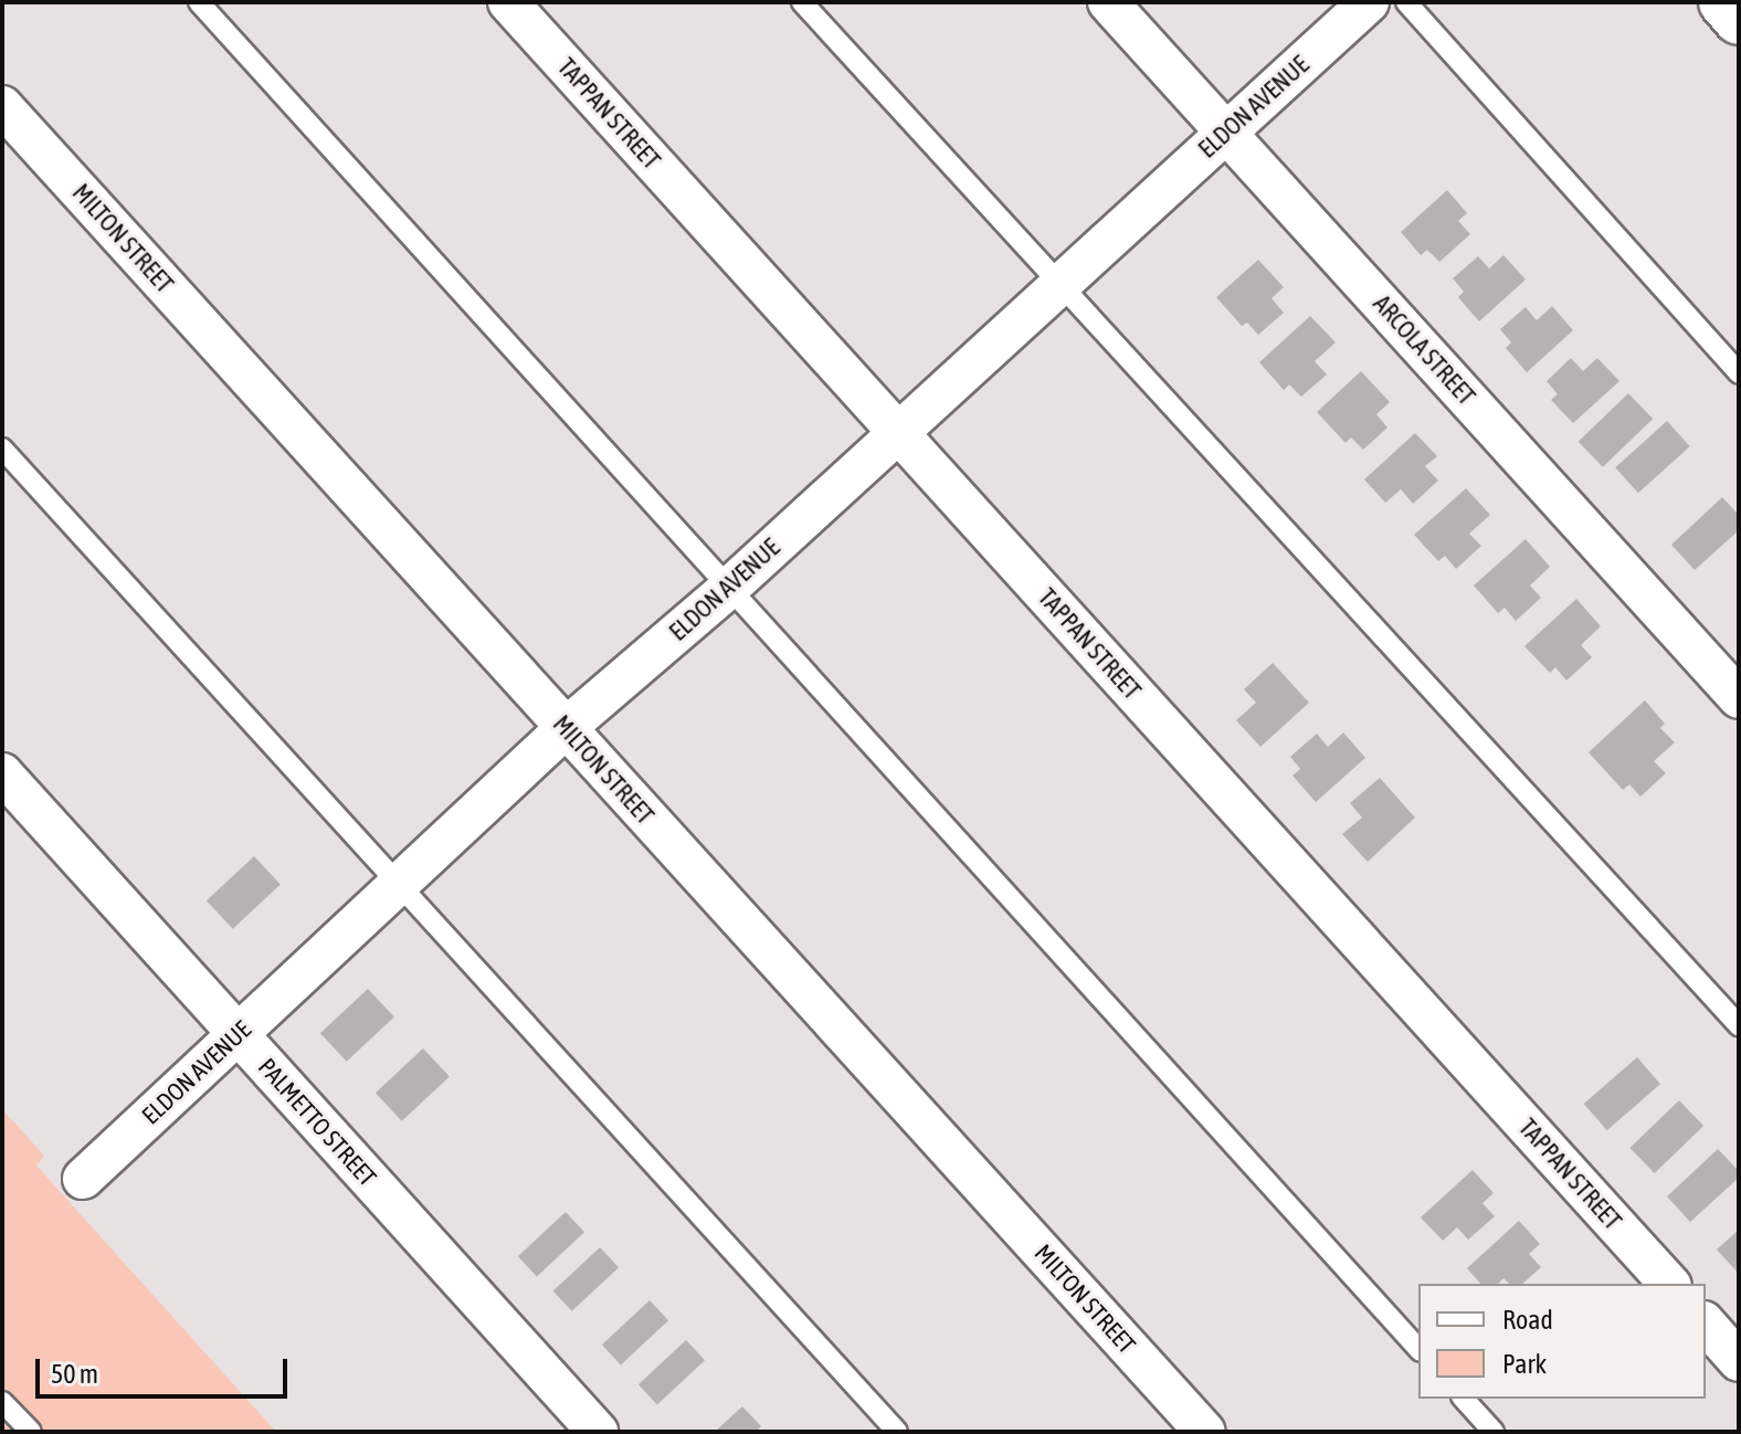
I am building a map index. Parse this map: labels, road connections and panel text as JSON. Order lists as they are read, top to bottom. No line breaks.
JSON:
{"streets":{"street":["ELDON AVENUE","TAPPAN STREET","MILTON STREET","ARCOLA STREET","PALMETTO STREET"]},"crossings":[["ELDON AVENUE","TAPPAN STREET"],["ELDON AVENUE","MILTON STREET"],["ELDON AVENUE","ARCOLA STREET"],["ELDON AVENUE","PALMETTO STREET"]],"legend":["Road","Park"],"scale_bar":"50 m"}
